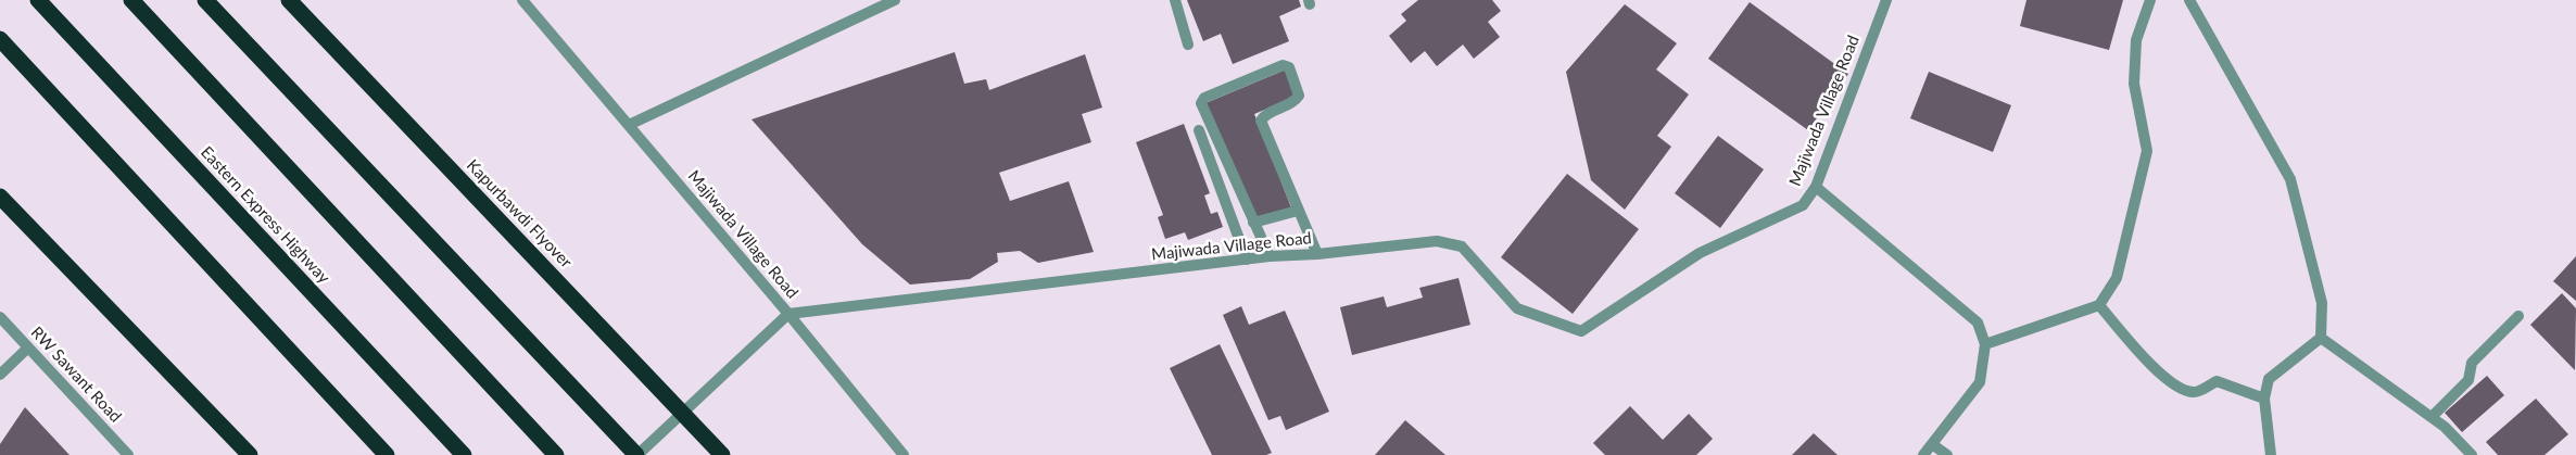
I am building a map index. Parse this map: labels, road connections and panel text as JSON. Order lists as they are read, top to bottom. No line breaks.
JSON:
{"streets":{"highway":["Kapurbawdi Flyover","Eastern Express Highway"],"street":["Majiwada Village Road","RW Sawant Road"]}}
